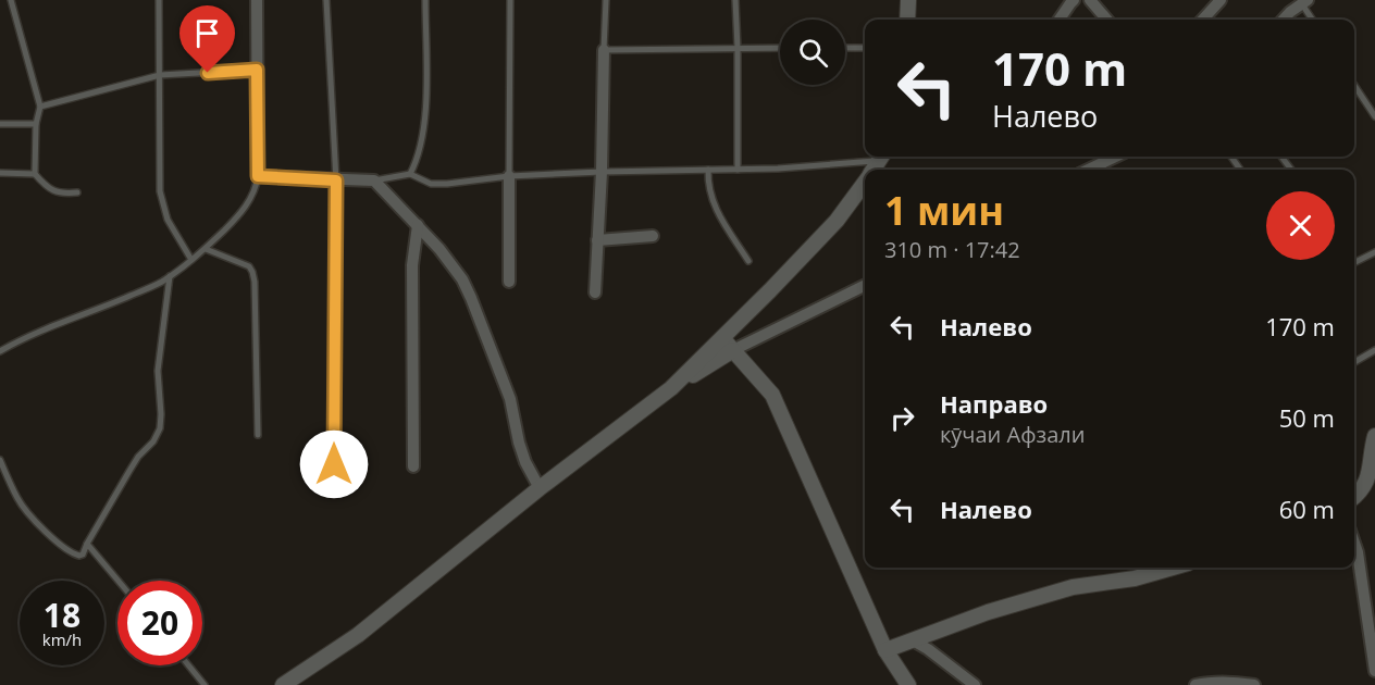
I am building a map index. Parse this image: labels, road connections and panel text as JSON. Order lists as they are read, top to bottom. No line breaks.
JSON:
{"page":{"turn":["170 m","Налево"],"heading":["1 мин","310 m · 17:42"],"list":[{"name":"Налево","value":"170 m"},{"name":"Направо","note":"кӯчаи Афзали","value":"50 m"},{"name":"Налево","value":"60 m"}],"speed":"18 km/h","limit":"20"}}
